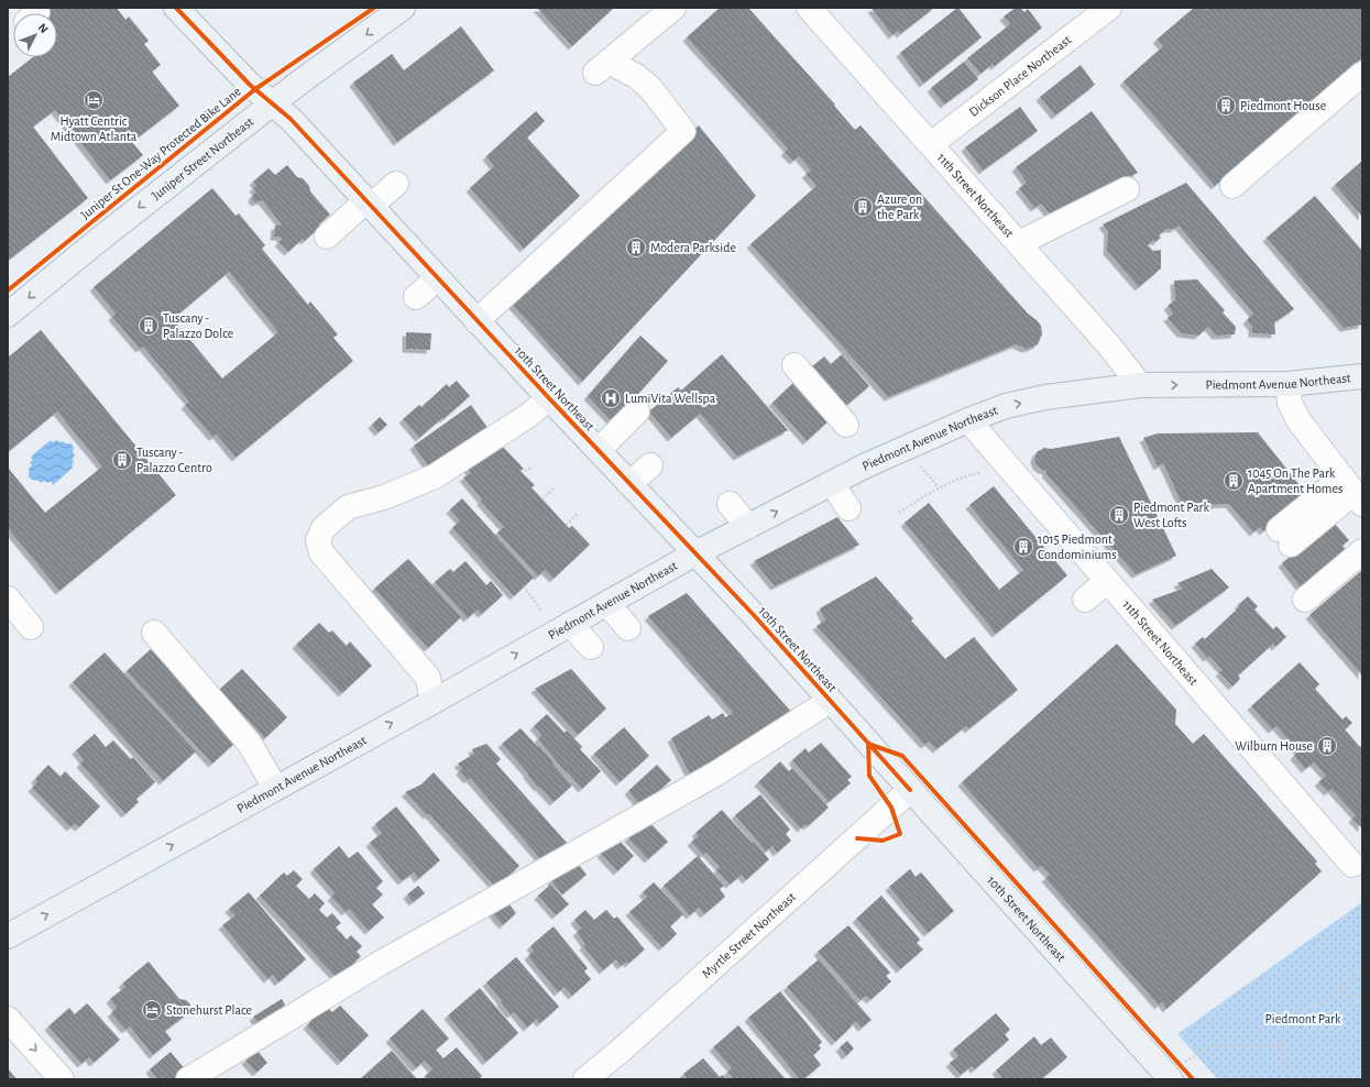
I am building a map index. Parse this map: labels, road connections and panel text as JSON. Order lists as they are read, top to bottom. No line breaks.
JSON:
{"streets":{"main road":["Juniper Street Northeast","Piedmont Avenue Northeast","10th Street Northeast"],"street":["Dickson Place Northeast","11th Street Northeast","Myrtle Street Northeast"],"cycle path":["Juniper St One-Way Protected Bike Lane"]},"crossings":[["Dickson Place Northeast","11th Street Northeast"],["Juniper Street Northeast","10th Street Northeast"],["11th Street Northeast","Piedmont Avenue Northeast"],["Piedmont Avenue Northeast","10th Street Northeast"],["10th Street Northeast","Myrtle Street Northeast"]],"one_way":["Juniper Street Northeast","Piedmont Avenue Northeast"],"parks":["Piedmont Park"],"places":{"hotel":["Hyatt Centric Midtown Atlanta","Stonehurst Place"],"building":["Piedmont House","Azure on the Park","Modera Parkside","Tuscany - Palazzo Dolce","Tuscany - Palazzo Centro","1045 On The Park Apartment Homes","Piedmont Park West Lofts","1015 Piedmont Condominiums","Wilburn House"],"hospital":["LumiVita Wellspa"]},"north":"top right"}
